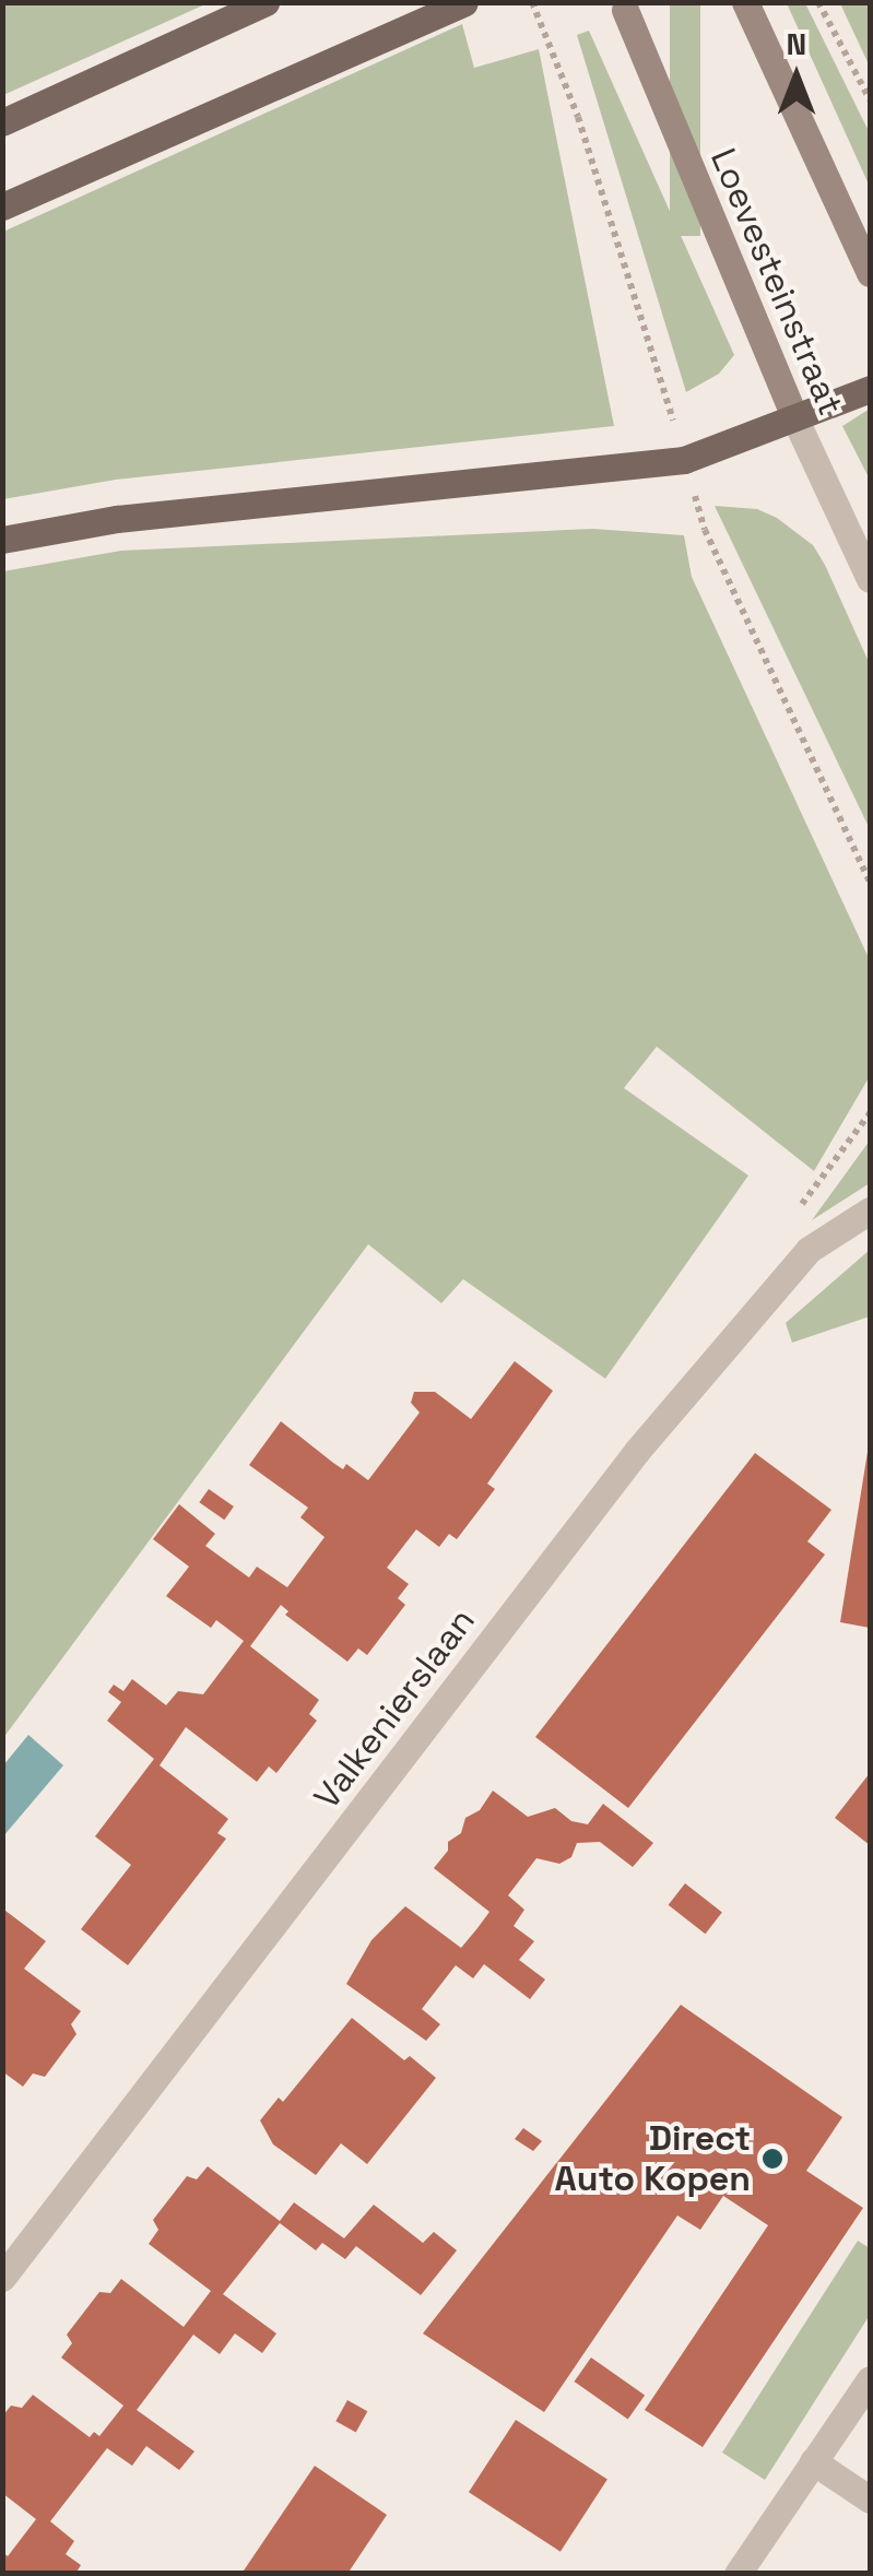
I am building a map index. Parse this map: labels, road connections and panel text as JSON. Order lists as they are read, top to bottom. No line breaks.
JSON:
{"streets":{"main road":["Loevesteinstraat"],"street":["Valkenierslaan"]},"places":["Direct Auto Kopen"],"north":"top"}
